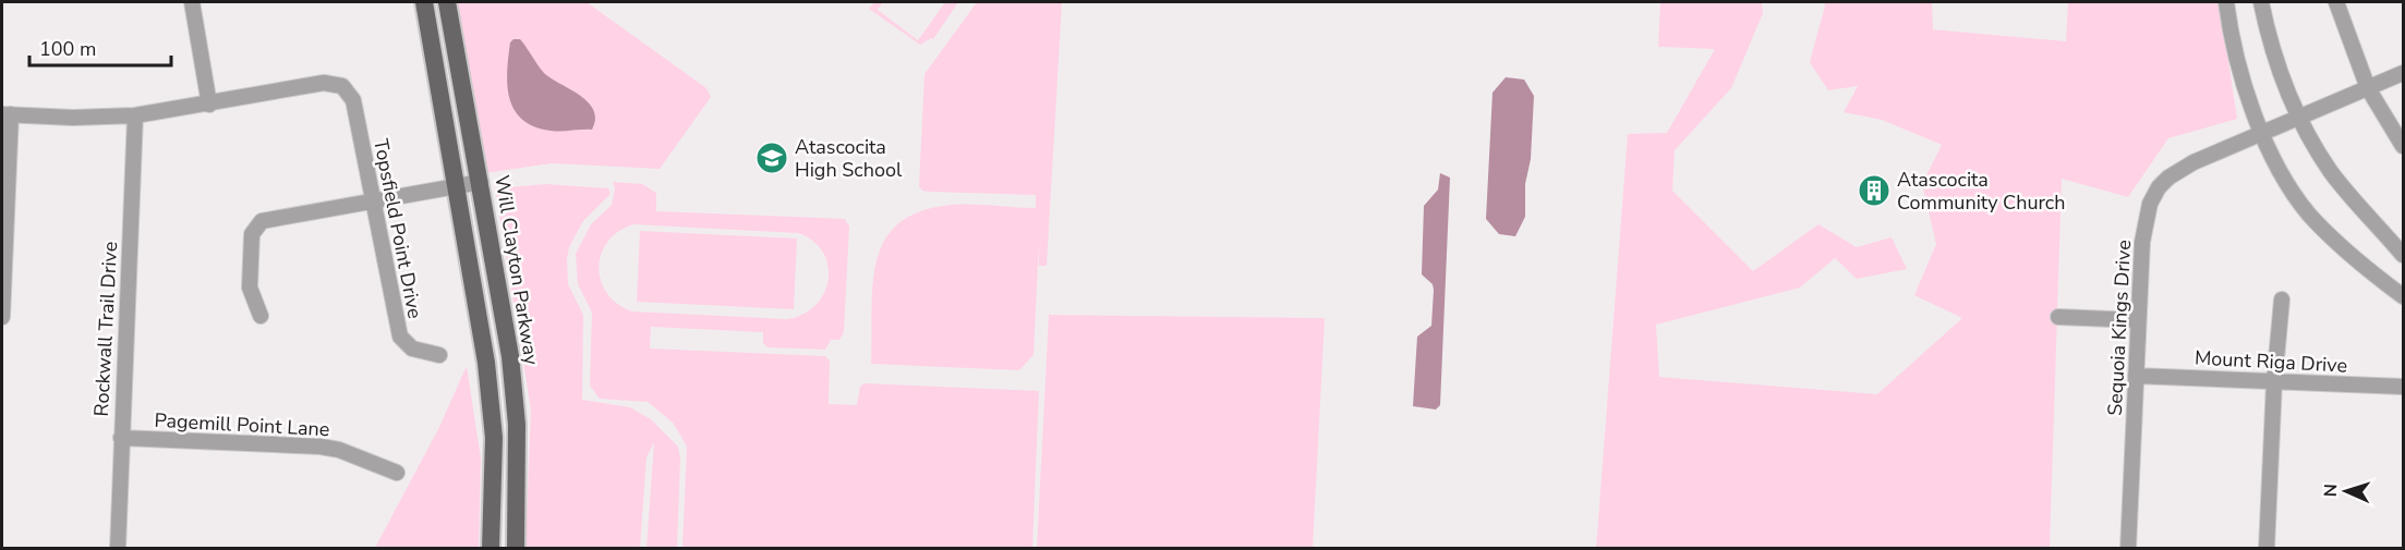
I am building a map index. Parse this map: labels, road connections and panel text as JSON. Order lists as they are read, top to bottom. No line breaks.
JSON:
{"streets":{"main road":["Will Clayton Parkway"],"street":["Topsfield Point Drive","Sequoia Kings Drive","Rockwall Trail Drive","Mount Riga Drive","Pagemill Point Lane"]},"crossings":[["Sequoia Kings Drive","Mount Riga Drive"],["Rockwall Trail Drive","Pagemill Point Lane"]],"places":{"school or university":["Atascocita High School"],"building":["Atascocita Community Church"]},"scale_bar":"100 m","north":"left"}
